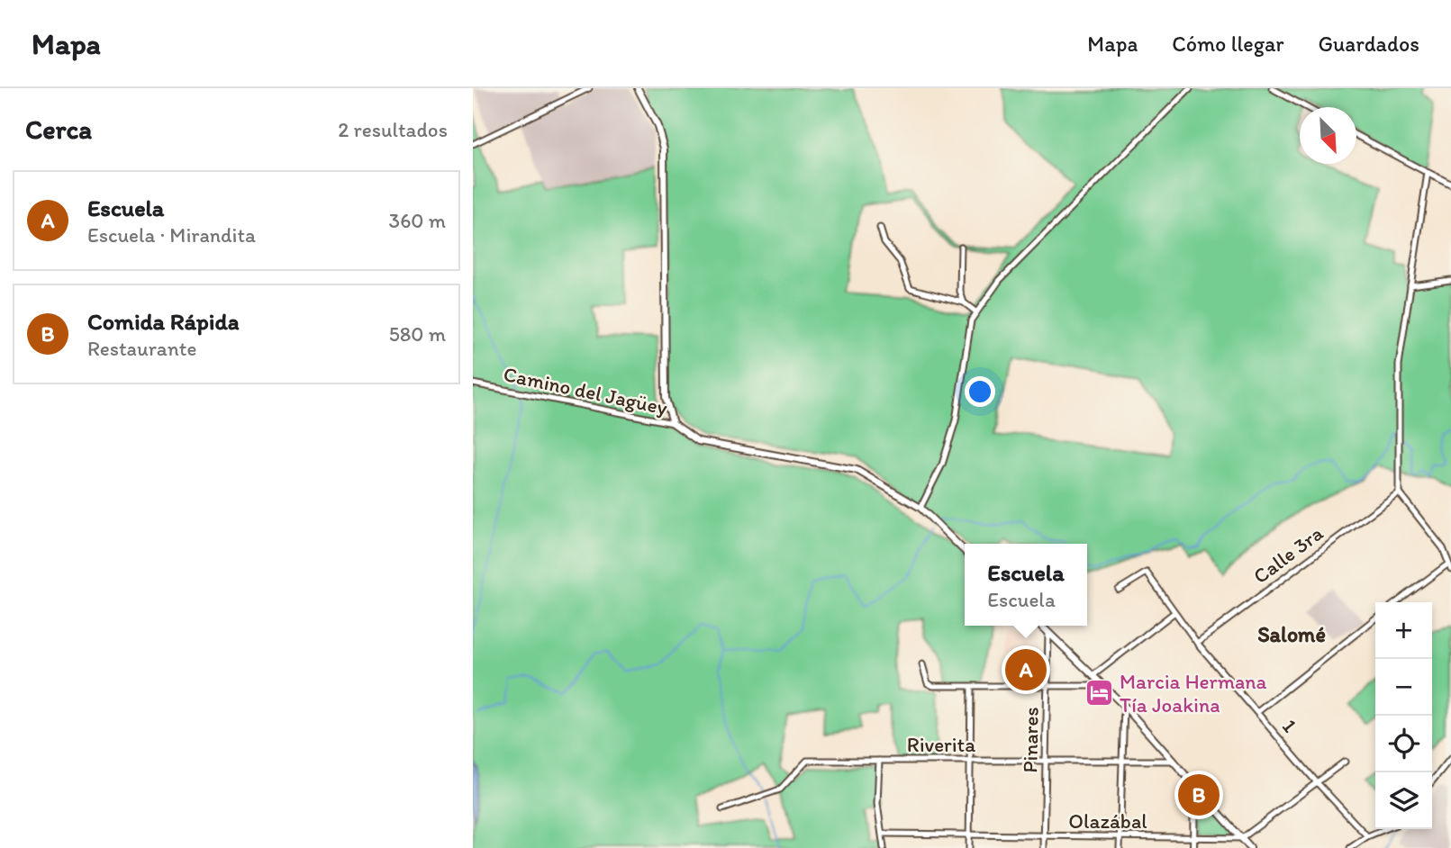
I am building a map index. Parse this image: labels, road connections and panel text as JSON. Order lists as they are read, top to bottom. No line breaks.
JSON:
{"streets":{"street":["Camino del Jagüey","Calle 3ra","1","Pinares","Riverita","Olazábal"]},"crossings":[["Calle 3ra","1"],["Pinares","Riverita"],["Pinares","Olazábal"]],"districts":["Salomé"],"places":{"hotel":["Marcia Hermana Tía Joakina"]},"north":"bottom right","page":{"header":"Mapa","nav":["Mapa","Cómo llegar","Guardados"],"heading":["Cerca","2 resultados"],"list":[{"mark":"A","name":"Escuela","note":"Escuela · Mirandita","value":"360 m"},{"mark":"B","name":"Comida Rápida","note":"Restaurante","value":"580 m"}],"popup":["Escuela","Escuela"],"map_buttons":["+","−"],"pins":["A","B"]}}
